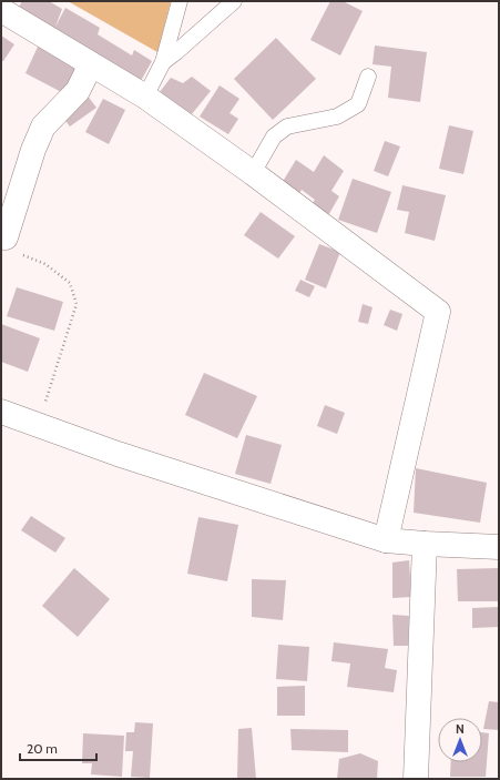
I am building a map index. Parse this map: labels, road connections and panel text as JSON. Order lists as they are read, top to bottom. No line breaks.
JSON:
{"scale_bar":"20 m","north":"top"}
